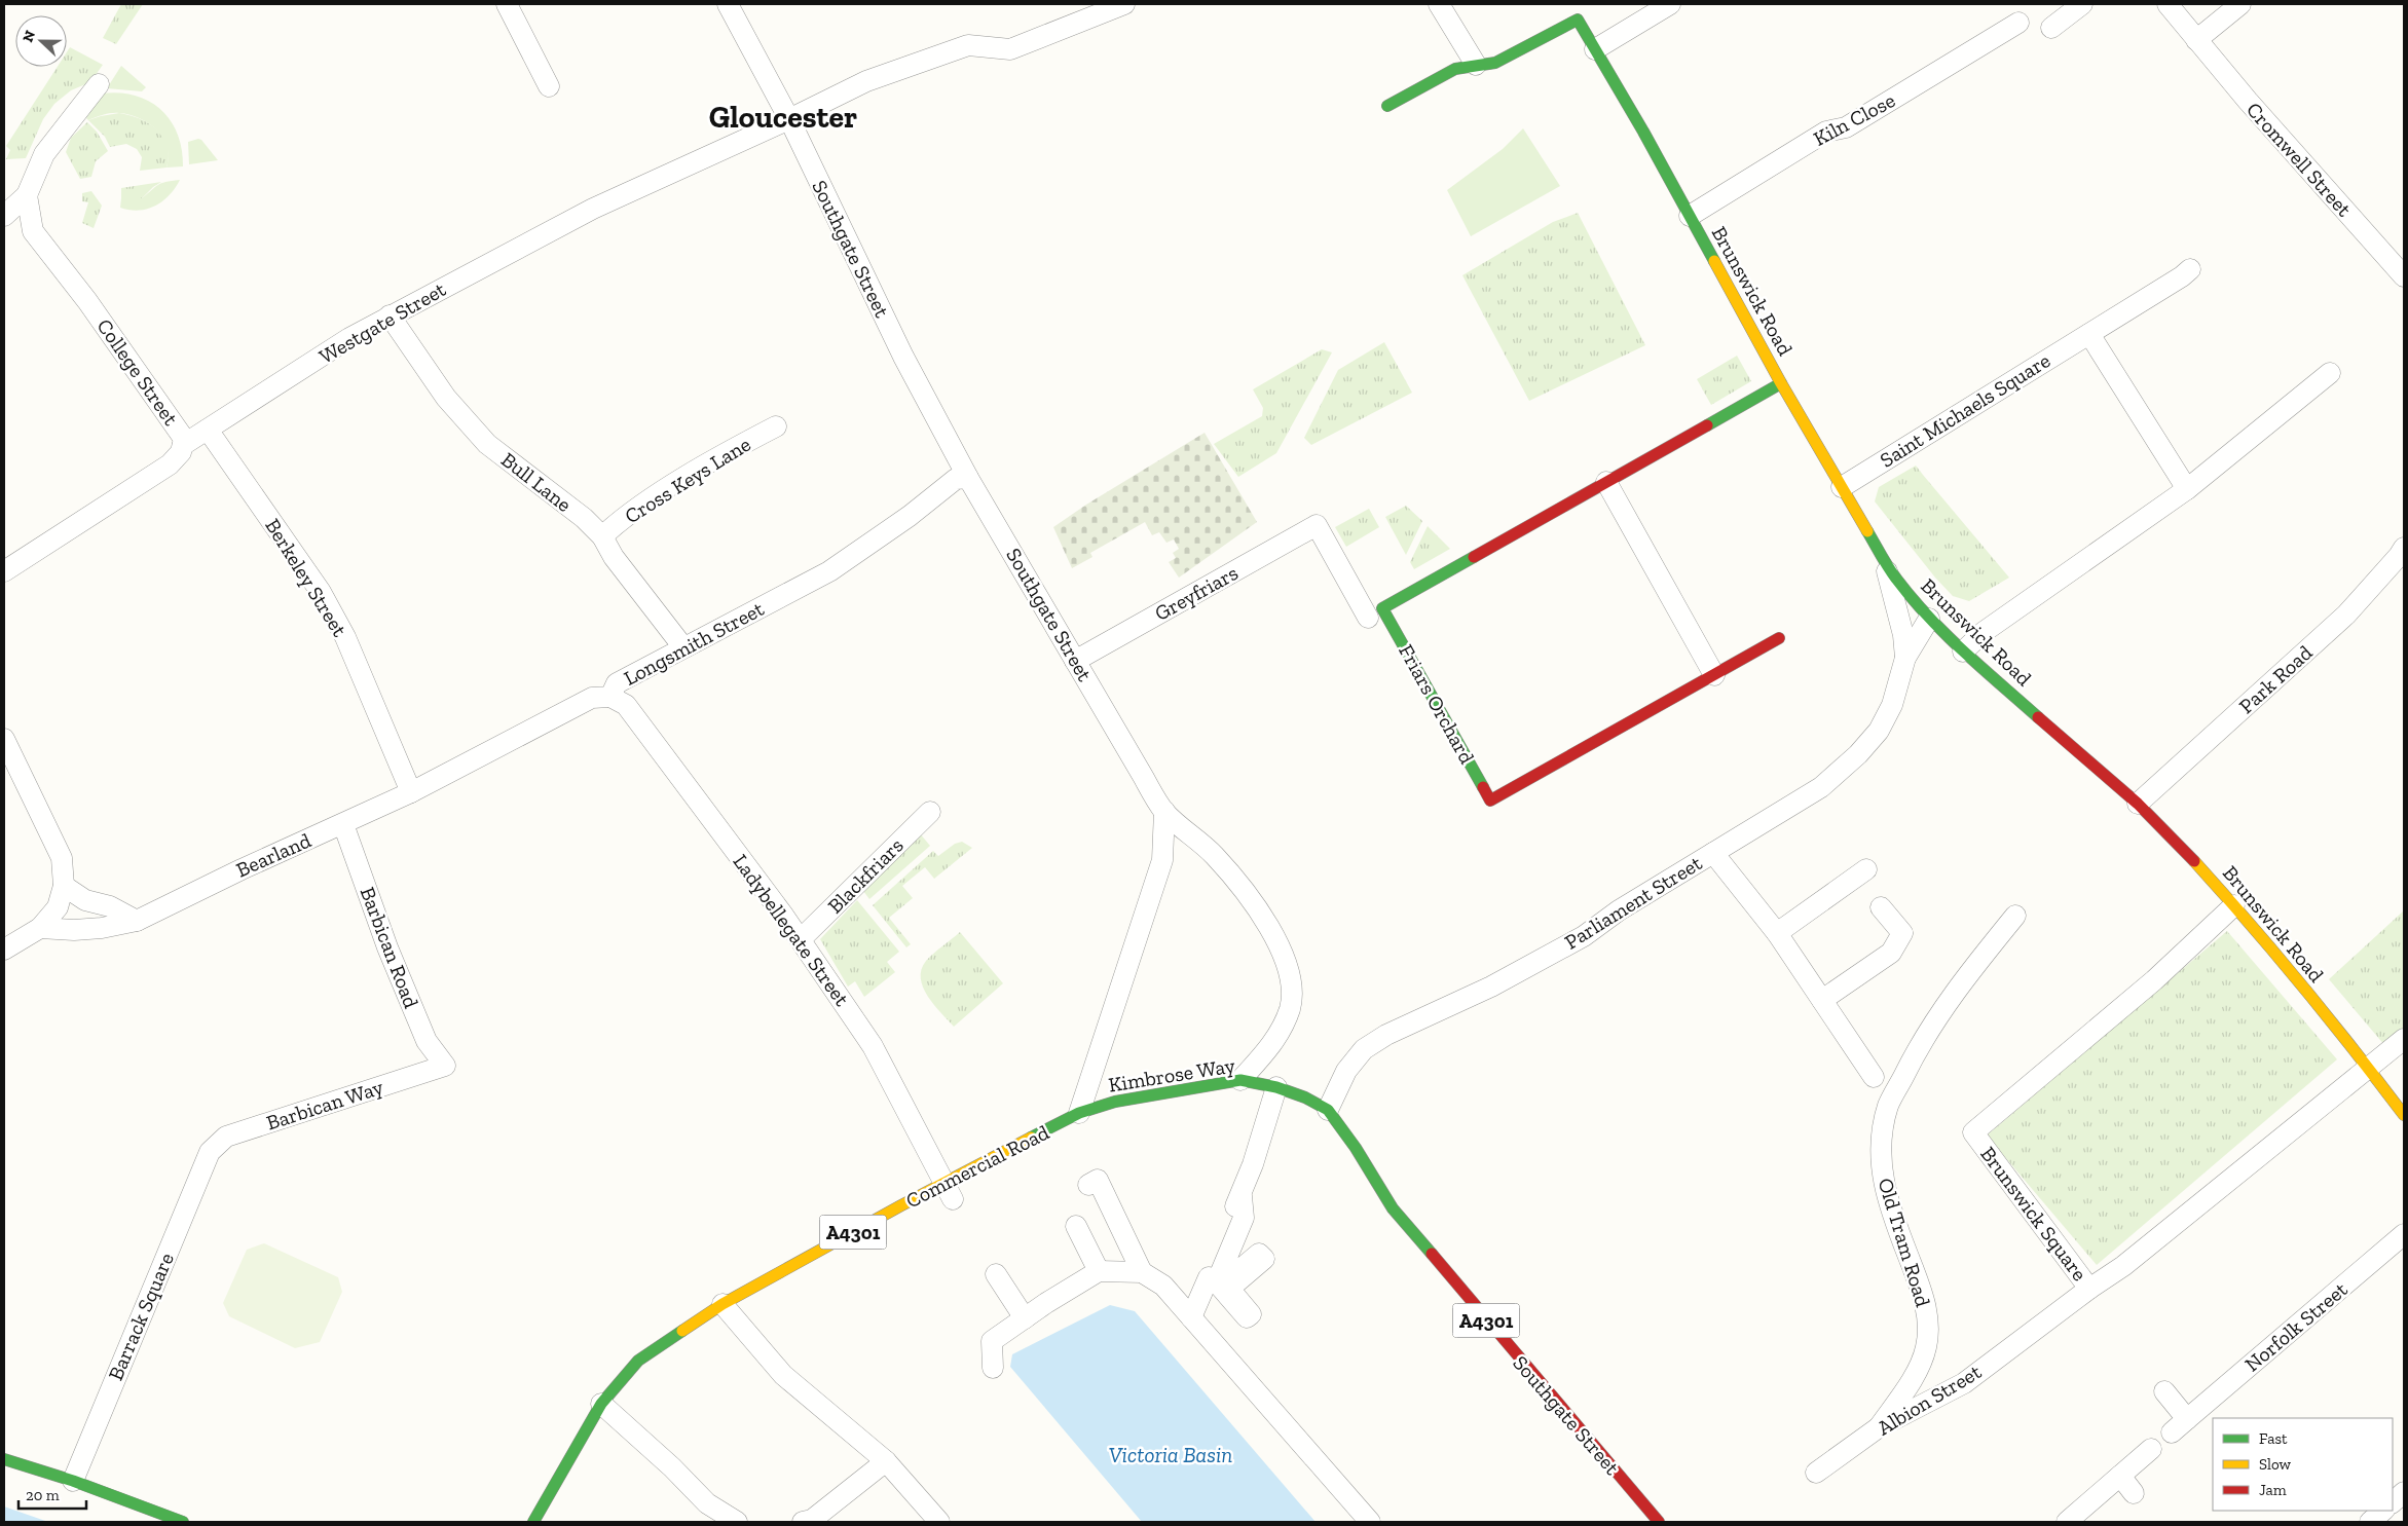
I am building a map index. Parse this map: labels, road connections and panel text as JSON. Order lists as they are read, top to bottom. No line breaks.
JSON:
{"streets":{"street":["Kiln Close","Cromwell Street","Southgate Street","Brunswick Road","Westgate Street","College Street","Saint Michaels Square","Cross Keys Lane","Bull Lane","Berkeley Street","Greyfriars","Longsmith Street","Park Road","Friars Orchard","Bearland","Blackfriars","Parliament Street","Ladybellegate Street","Barbican Road","Kimbrose Way","Barbican Way","Commercial Road","Brunswick Square","A4301","Old Tram Road","Barrack Square","Norfolk Street","Albion Street"]},"crossings":[["Kiln Close","Brunswick Road"],["Southgate Street","Westgate Street"],["Southgate Street","Greyfriars"],["Southgate Street","Longsmith Street"],["Southgate Street","Parliament Street"],["Southgate Street","Kimbrose Way"],["Brunswick Road","Saint Michaels Square"],["Brunswick Road","Park Road"],["Brunswick Road","Friars Orchard"],["Brunswick Road","Parliament Street"],["Brunswick Road","Brunswick Square"],["Westgate Street","College Street"],["Westgate Street","Bull Lane"],["Westgate Street","Berkeley Street"],["Cross Keys Lane","Bull Lane"],["Bull Lane","Longsmith Street"],["Berkeley Street","Longsmith Street"],["Berkeley Street","Bearland"],["Longsmith Street","Bearland"],["Longsmith Street","Ladybellegate Street"],["Bearland","Barbican Road"],["Blackfriars","Ladybellegate Street"],["Parliament Street","Kimbrose Way"],["Ladybellegate Street","Commercial Road"],["Barbican Road","Barbican Way"],["Kimbrose Way","Commercial Road"],["Barbican Way","Barrack Square"],["Brunswick Square","Albion Street"],["Old Tram Road","Albion Street"]],"districts":["Gloucester"],"water":["Victoria Basin"],"legend":["Fast","Slow","Jam"],"scale_bar":"20 m","north":"left"}
